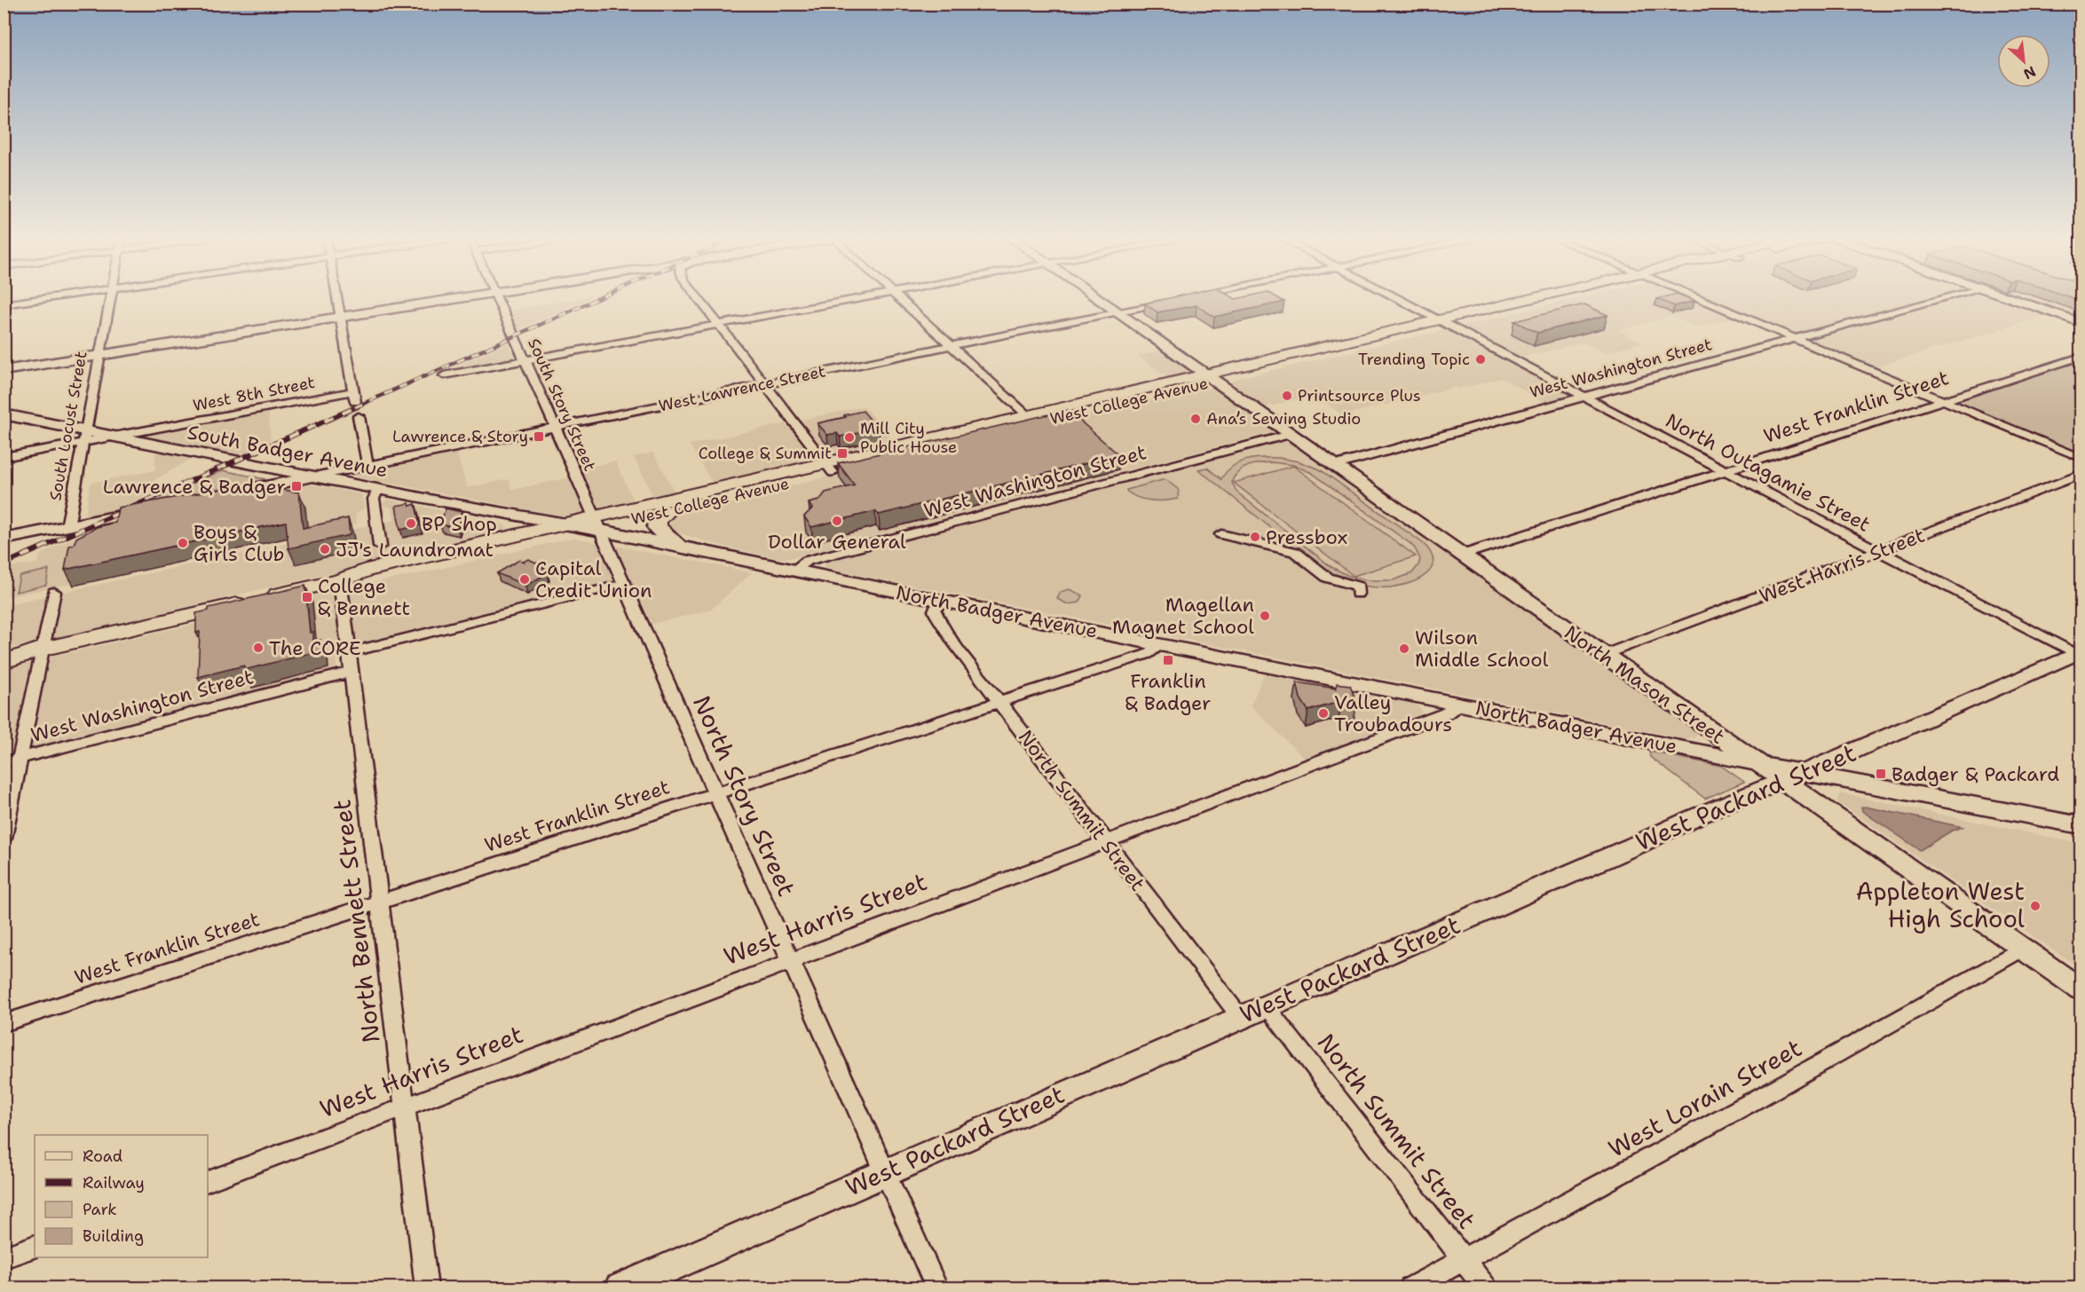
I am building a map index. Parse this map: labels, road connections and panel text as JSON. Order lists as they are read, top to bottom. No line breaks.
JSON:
{"streets":{"main road":["West Lawrence Street","West College Avenue","South Badger Avenue","North Badger Avenue","North Mason Street","West Packard Street"],"street":["West Washington Street","West 8th Street","South Story Street","West Franklin Street","South Locust Street","North Outagamie Street","West Harris Street","North Story Street","North Summit Street","North Bennett Street","West Lorain Street"]},"crossings":[["West Washington Street","North Outagamie Street"],["West Washington Street","North Badger Avenue"],["West Washington Street","North Mason Street"],["West Washington Street","North Bennett Street"],["West Lawrence Street","South Story Street"],["West Lawrence Street","South Badger Avenue"],["West Lawrence Street","North Mason Street"],["West 8th Street","South Badger Avenue"],["West College Avenue","South Story Street"],["West College Avenue","South Badger Avenue"],["West College Avenue","North Outagamie Street"],["West College Avenue","North Badger Avenue"],["West College Avenue","North Mason Street"],["West College Avenue","North Story Street"],["West College Avenue","North Bennett Street"],["South Story Street","South Badger Avenue"],["South Story Street","North Badger Avenue"],["South Story Street","North Story Street"],["West Franklin Street","North Outagamie Street"],["West Franklin Street","North Badger Avenue"],["West Franklin Street","North Mason Street"],["West Franklin Street","North Story Street"],["West Franklin Street","North Summit Street"],["West Franklin Street","North Bennett Street"],["South Locust Street","South Badger Avenue"],["South Badger Avenue","North Badger Avenue"],["South Badger Avenue","North Story Street"],["North Outagamie Street","West Harris Street"],["North Outagamie Street","West Packard Street"],["West Harris Street","North Badger Avenue"],["West Harris Street","North Mason Street"],["West Harris Street","North Story Street"],["West Harris Street","North Summit Street"],["West Harris Street","North Bennett Street"],["North Badger Avenue","North Mason Street"],["North Badger Avenue","North Story Street"],["North Badger Avenue","West Packard Street"],["North Badger Avenue","North Summit Street"],["North Mason Street","West Packard Street"],["North Mason Street","West Lorain Street"],["North Story Street","West Packard Street"],["West Packard Street","North Summit Street"],["North Summit Street","West Lorain Street"]],"places":{"other":["Trending Topic","Printsource Plus","Ana’s Sewing Studio","Mill City Public House","Dollar General","BP Shop","Pressbox","Boys & Girls Club","JJ's Laundromat","Capital Credit Union","Magellan Magnet School","The CORE","Wilson Middle School","Valley Troubadours","Appleton West High School"],"transit":["Lawrence & Story","College & Summit","Lawrence & Badger","College & Bennett","Franklin & Badger","Badger & Packard"]},"legend":["Road","Railway","Park","Building"],"north":"bottom right"}
